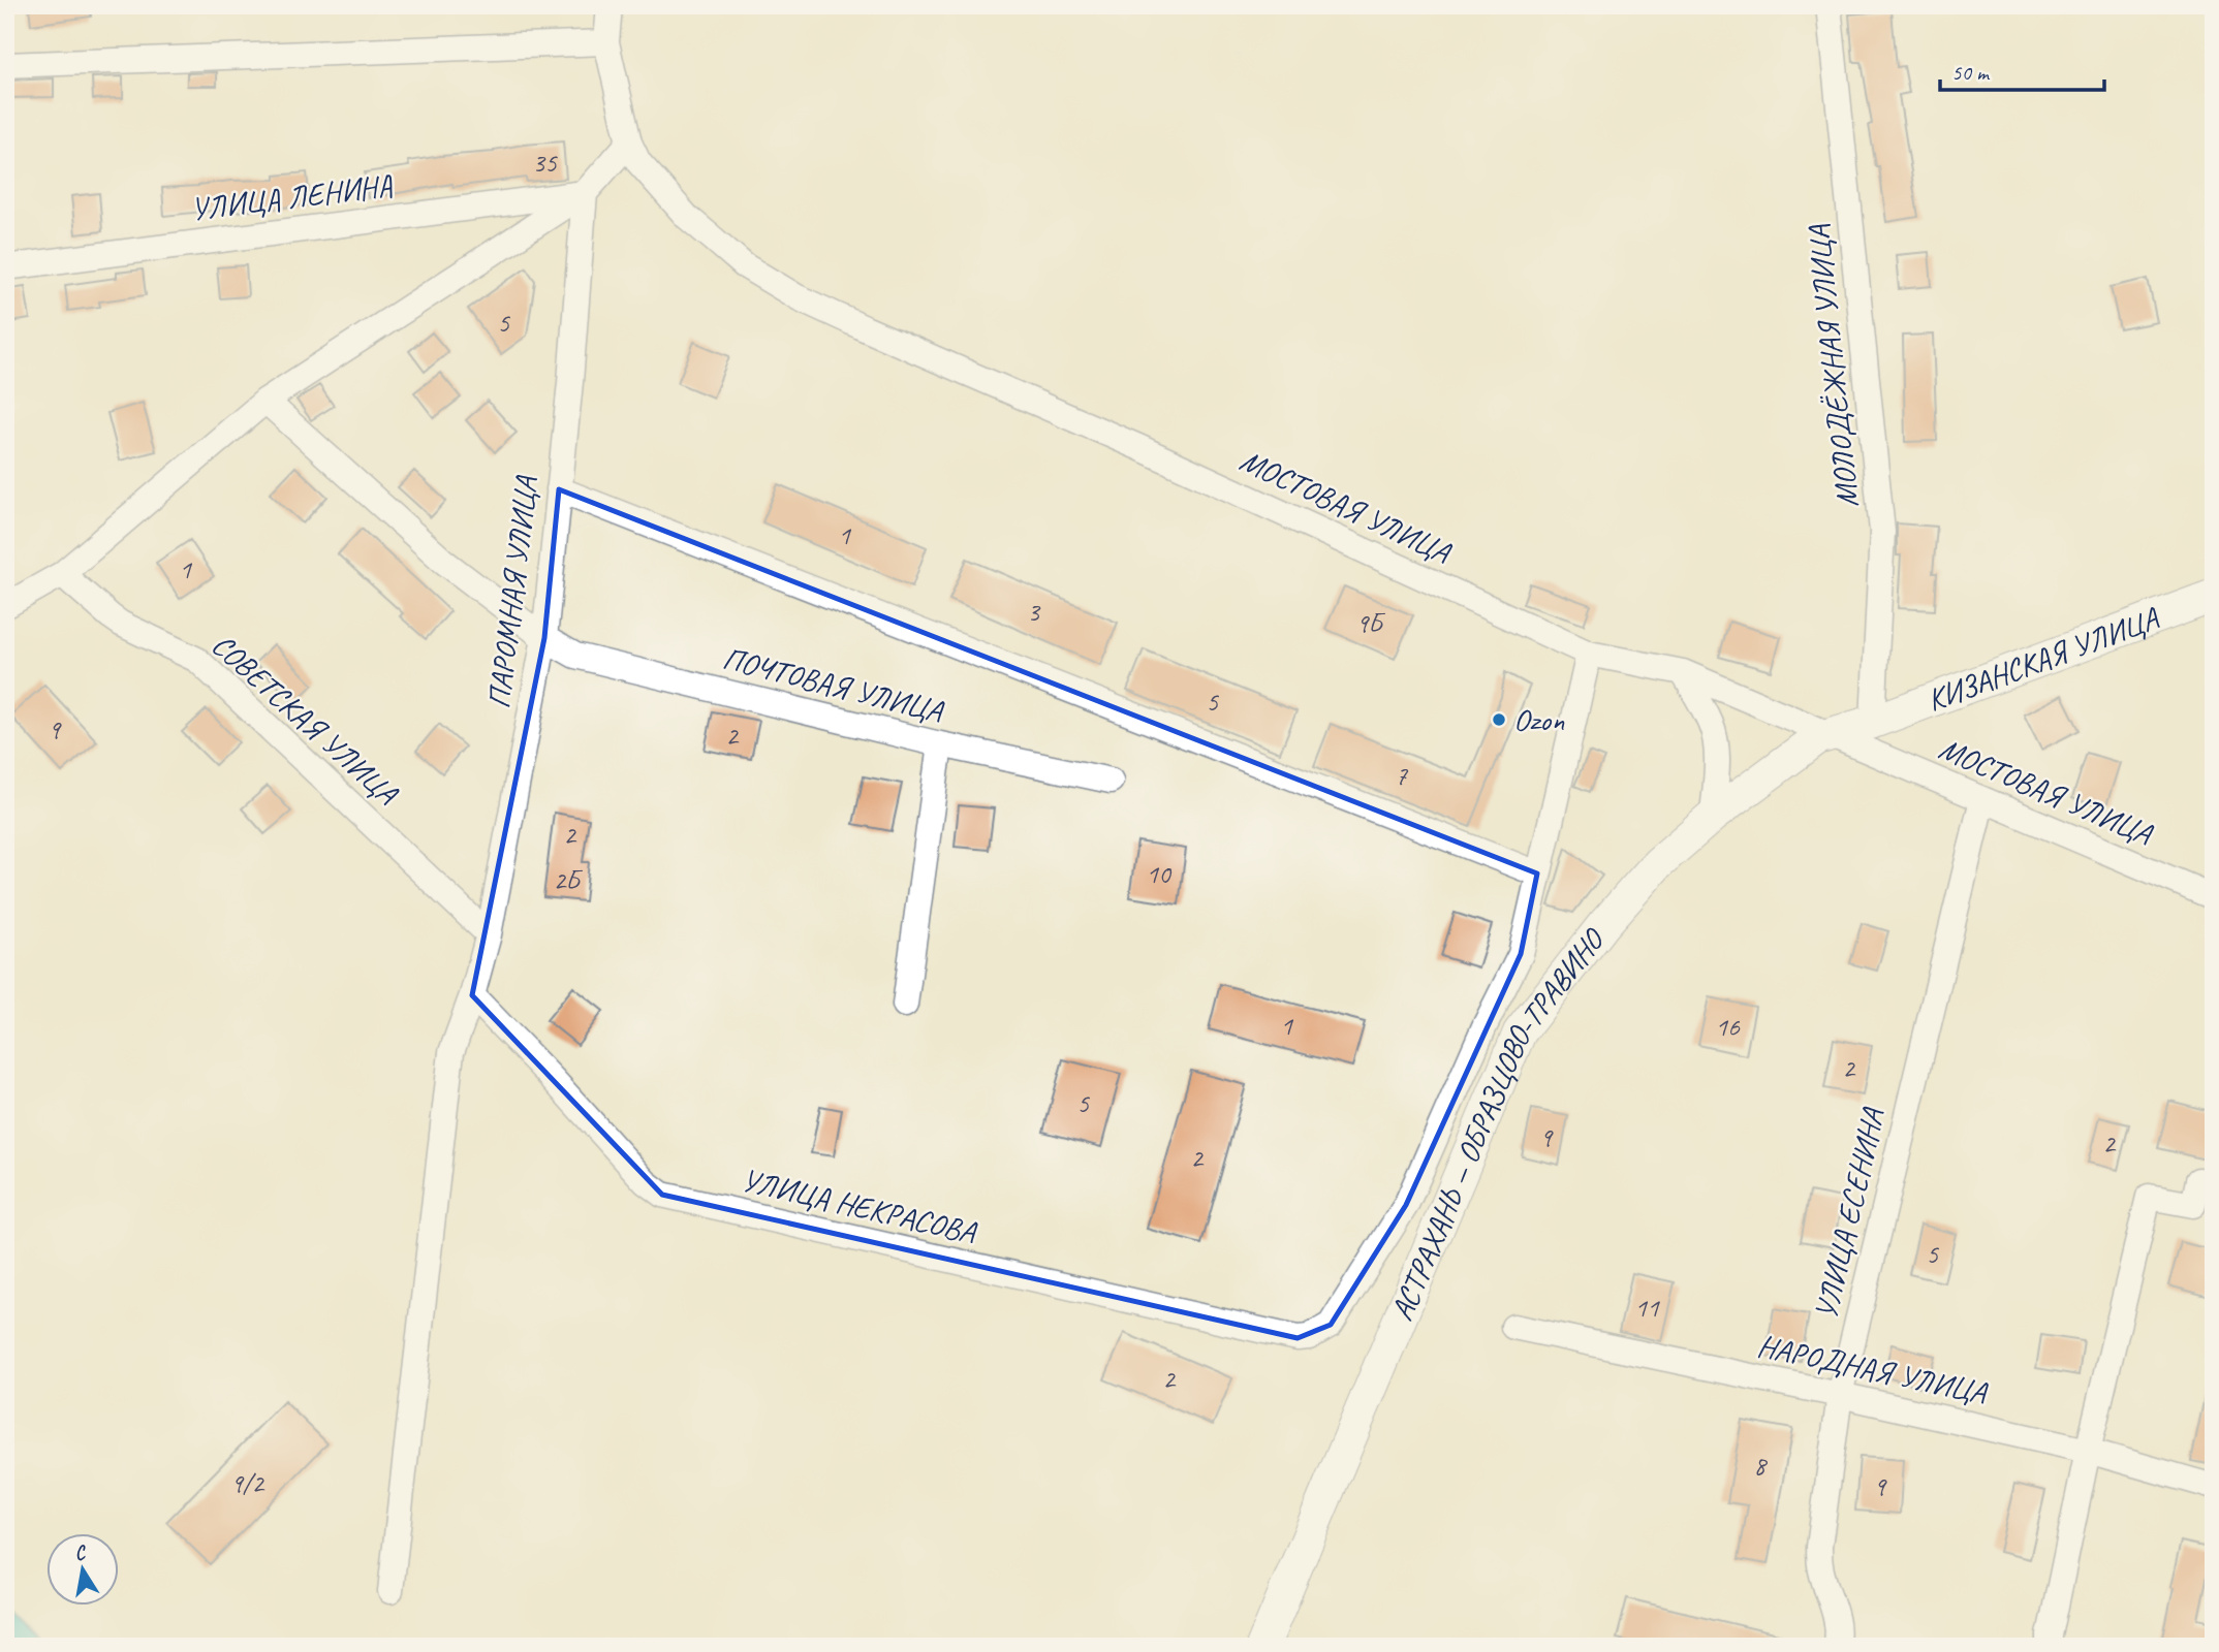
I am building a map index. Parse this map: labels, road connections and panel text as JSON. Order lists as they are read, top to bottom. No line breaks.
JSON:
{"streets":{"street":["УЛИЦА ЛЕНИНА","МОЛОДЁЖНАЯ УЛИЦА","МОСТОВАЯ УЛИЦА","ПАРОМНАЯ УЛИЦА","КИЗАНСКАЯ УЛИЦА","ПОЧТОВАЯ УЛИЦА","СОВЕТСКАЯ УЛИЦА","АСТРАХАНЬ — ОБРАЗЦОВО-ТРАВИНО","УЛИЦА НЕКРАСОВА","УЛИЦА ЕСЕНИНА","НАРОДНАЯ УЛИЦА"]},"crossings":[["УЛИЦА ЛЕНИНА","ПАРОМНАЯ УЛИЦА"],["МОЛОДЁЖНАЯ УЛИЦА","КИЗАНСКАЯ УЛИЦА"],["МОЛОДЁЖНАЯ УЛИЦА","АСТРАХАНЬ — ОБРАЗЦОВО-ТРАВИНО"],["МОСТОВАЯ УЛИЦА","АСТРАХАНЬ — ОБРАЗЦОВО-ТРАВИНО"],["МОСТОВАЯ УЛИЦА","УЛИЦА ЕСЕНИНА"],["ПАРОМНАЯ УЛИЦА","ПОЧТОВАЯ УЛИЦА"],["ПАРОМНАЯ УЛИЦА","СОВЕТСКАЯ УЛИЦА"],["ПАРОМНАЯ УЛИЦА","УЛИЦА НЕКРАСОВА"],["КИЗАНСКАЯ УЛИЦА","АСТРАХАНЬ — ОБРАЗЦОВО-ТРАВИНО"],["УЛИЦА ЕСЕНИНА","НАРОДНАЯ УЛИЦА"]],"places":["Ozon"],"house_numbers":["35","5","1","1","3","9Б","5","9","2","7","2","10","2Б","1","16","2","5","9","2","2","5","11","2","8","9/2","9"],"scale_bar":"50 m","north":"top"}
